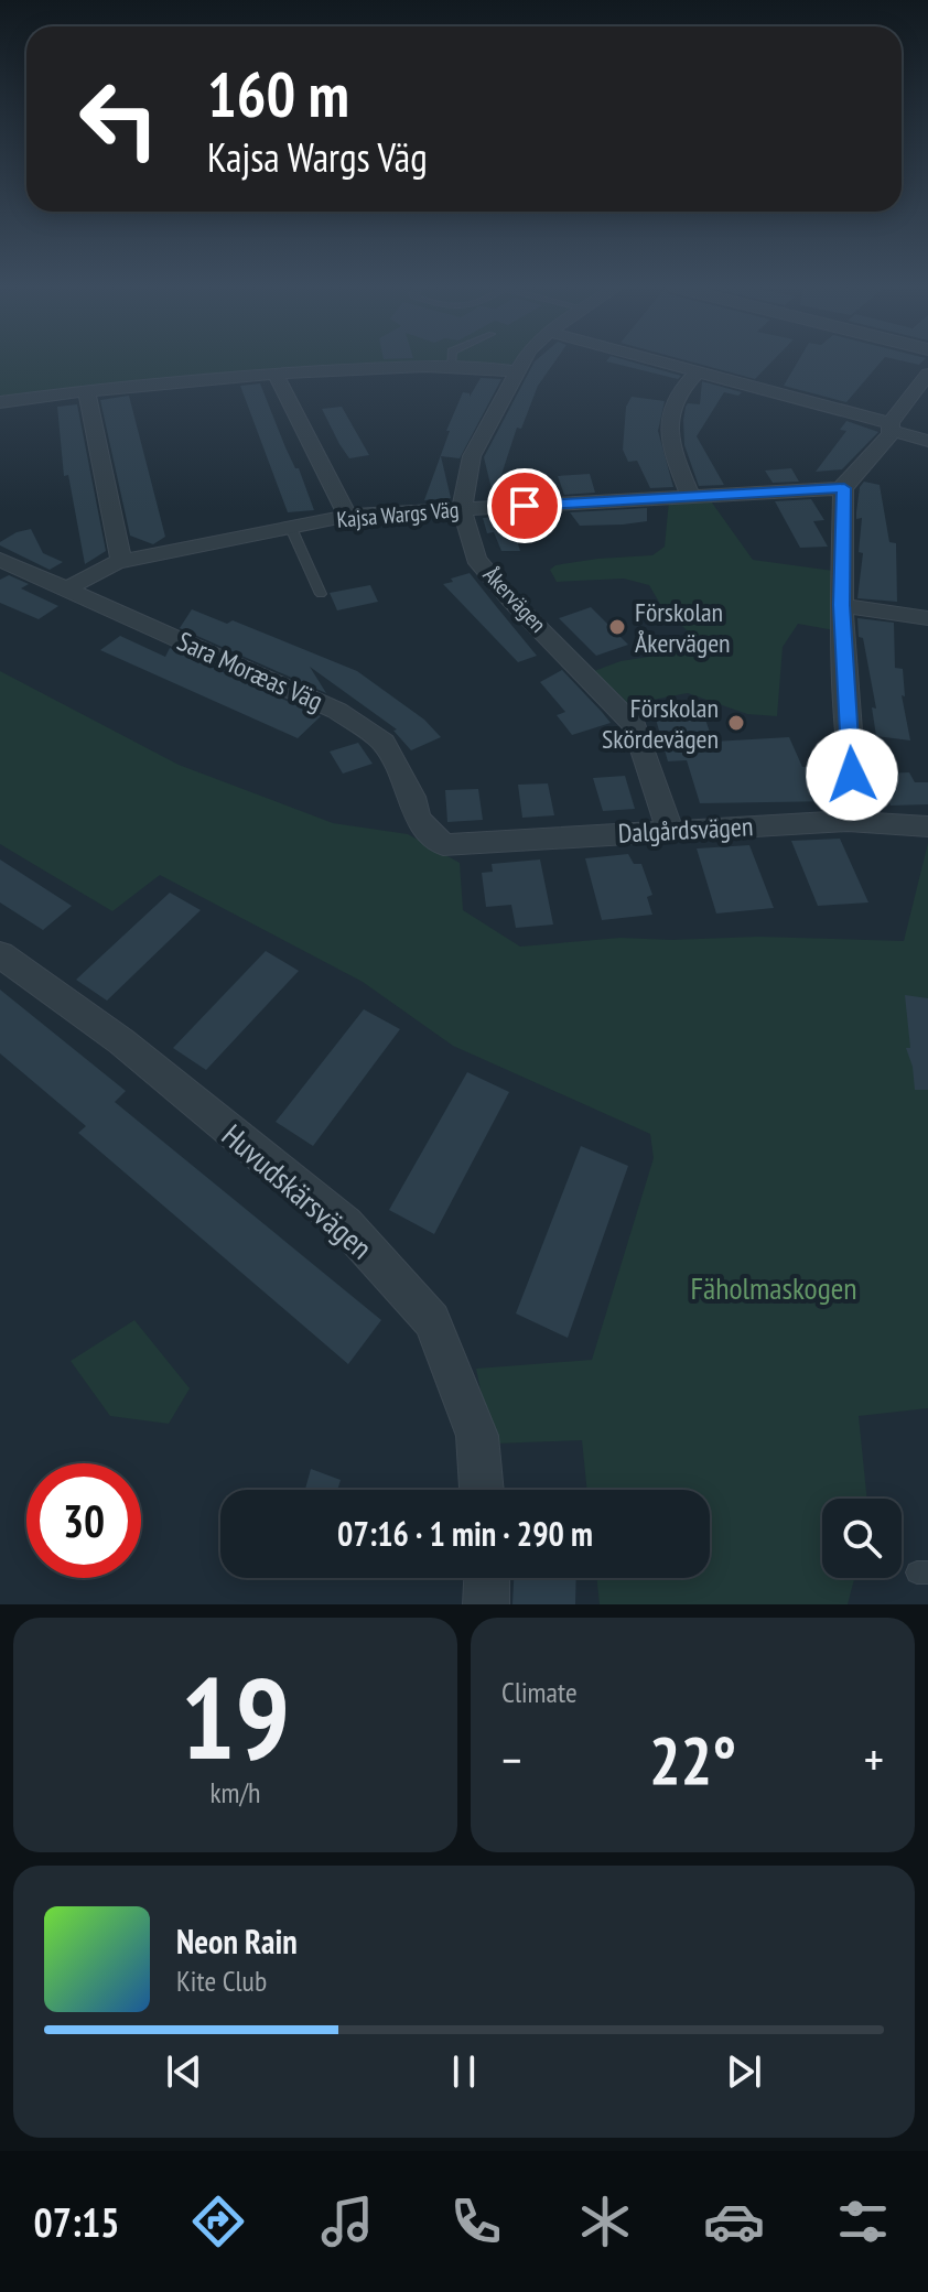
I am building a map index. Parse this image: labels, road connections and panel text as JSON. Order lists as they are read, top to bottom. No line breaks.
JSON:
{"streets":{"street":["Kajsa Wargs Väg","Åkervägen","Sara Moræas Väg","Dalgårdsvägen","Huvudskärsvägen"]},"crossings":[["Kajsa Wargs Väg","Åkervägen"],["Kajsa Wargs Väg","Sara Moræas Väg"],["Åkervägen","Dalgårdsvägen"],["Sara Moræas Väg","Dalgårdsvägen"]],"parks":["Fäholmaskogen"],"places":["Förskolan Åkervägen","Förskolan Skördevägen"],"page":{"turn":["160 m","Kajsa Wargs Väg"],"limit":"30","trip":"07:16 · 1 min · 290 m","tile":[["19","km/h"],"Climate"],"heat":["−","22°","+"],"song":["Neon Rain","Kite Club"],"tabs":"07:15"}}
